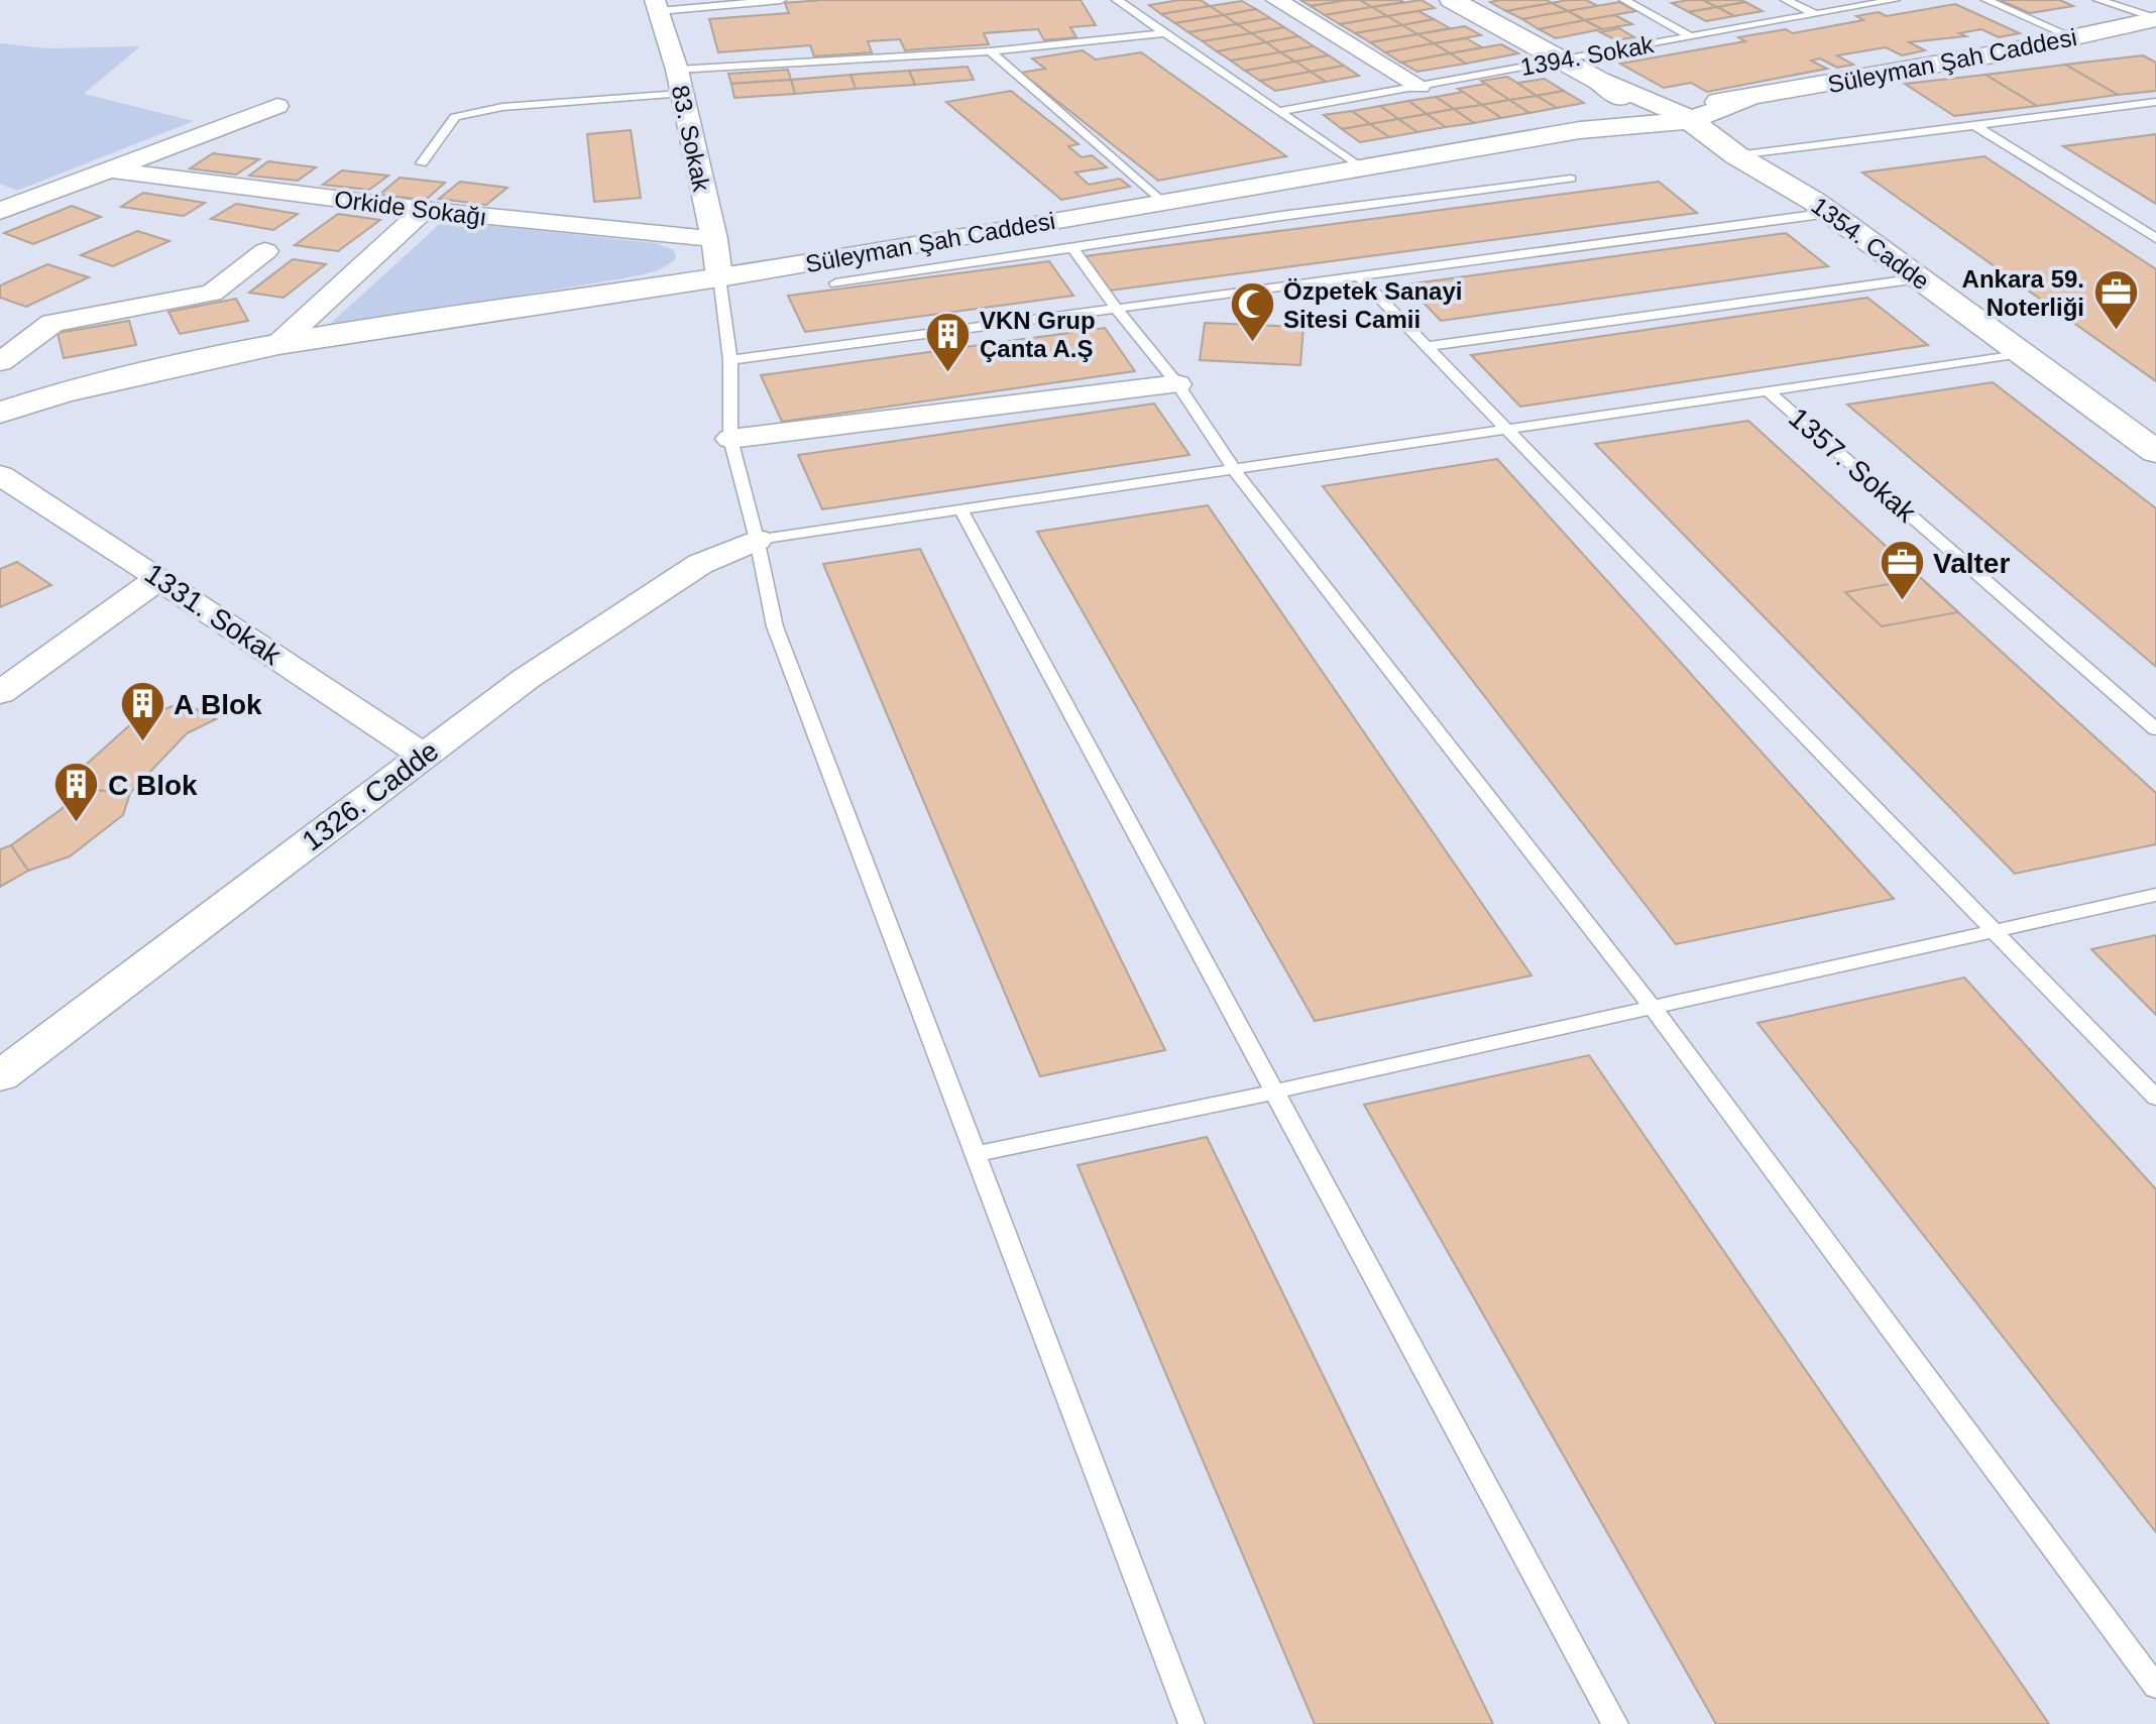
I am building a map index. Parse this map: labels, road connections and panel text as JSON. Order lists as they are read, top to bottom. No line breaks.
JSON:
{"streets":{"main road":["Süleyman Şah Caddesi","1354. Cadde"],"street":["83. Sokak","Orkide Sokağı","1331. Sokak","1326. Cadde"],"lane":["1394. Sokak","1357. Sokak"]},"crossings":[["1394. Sokak","1354. Cadde"],["Süleyman Şah Caddesi","83. Sokak"],["Süleyman Şah Caddesi","1354. Cadde"],["83. Sokak","Orkide Sokağı"],["1331. Sokak","1326. Cadde"]],"places":{"office":["Ankara 59. Noterliği","Valter"],"mosque":["Özpetek Sanayi Sitesi Camii"],"building":["VKN Grup Çanta A.Ş","A Blok","C Blok"]}}
